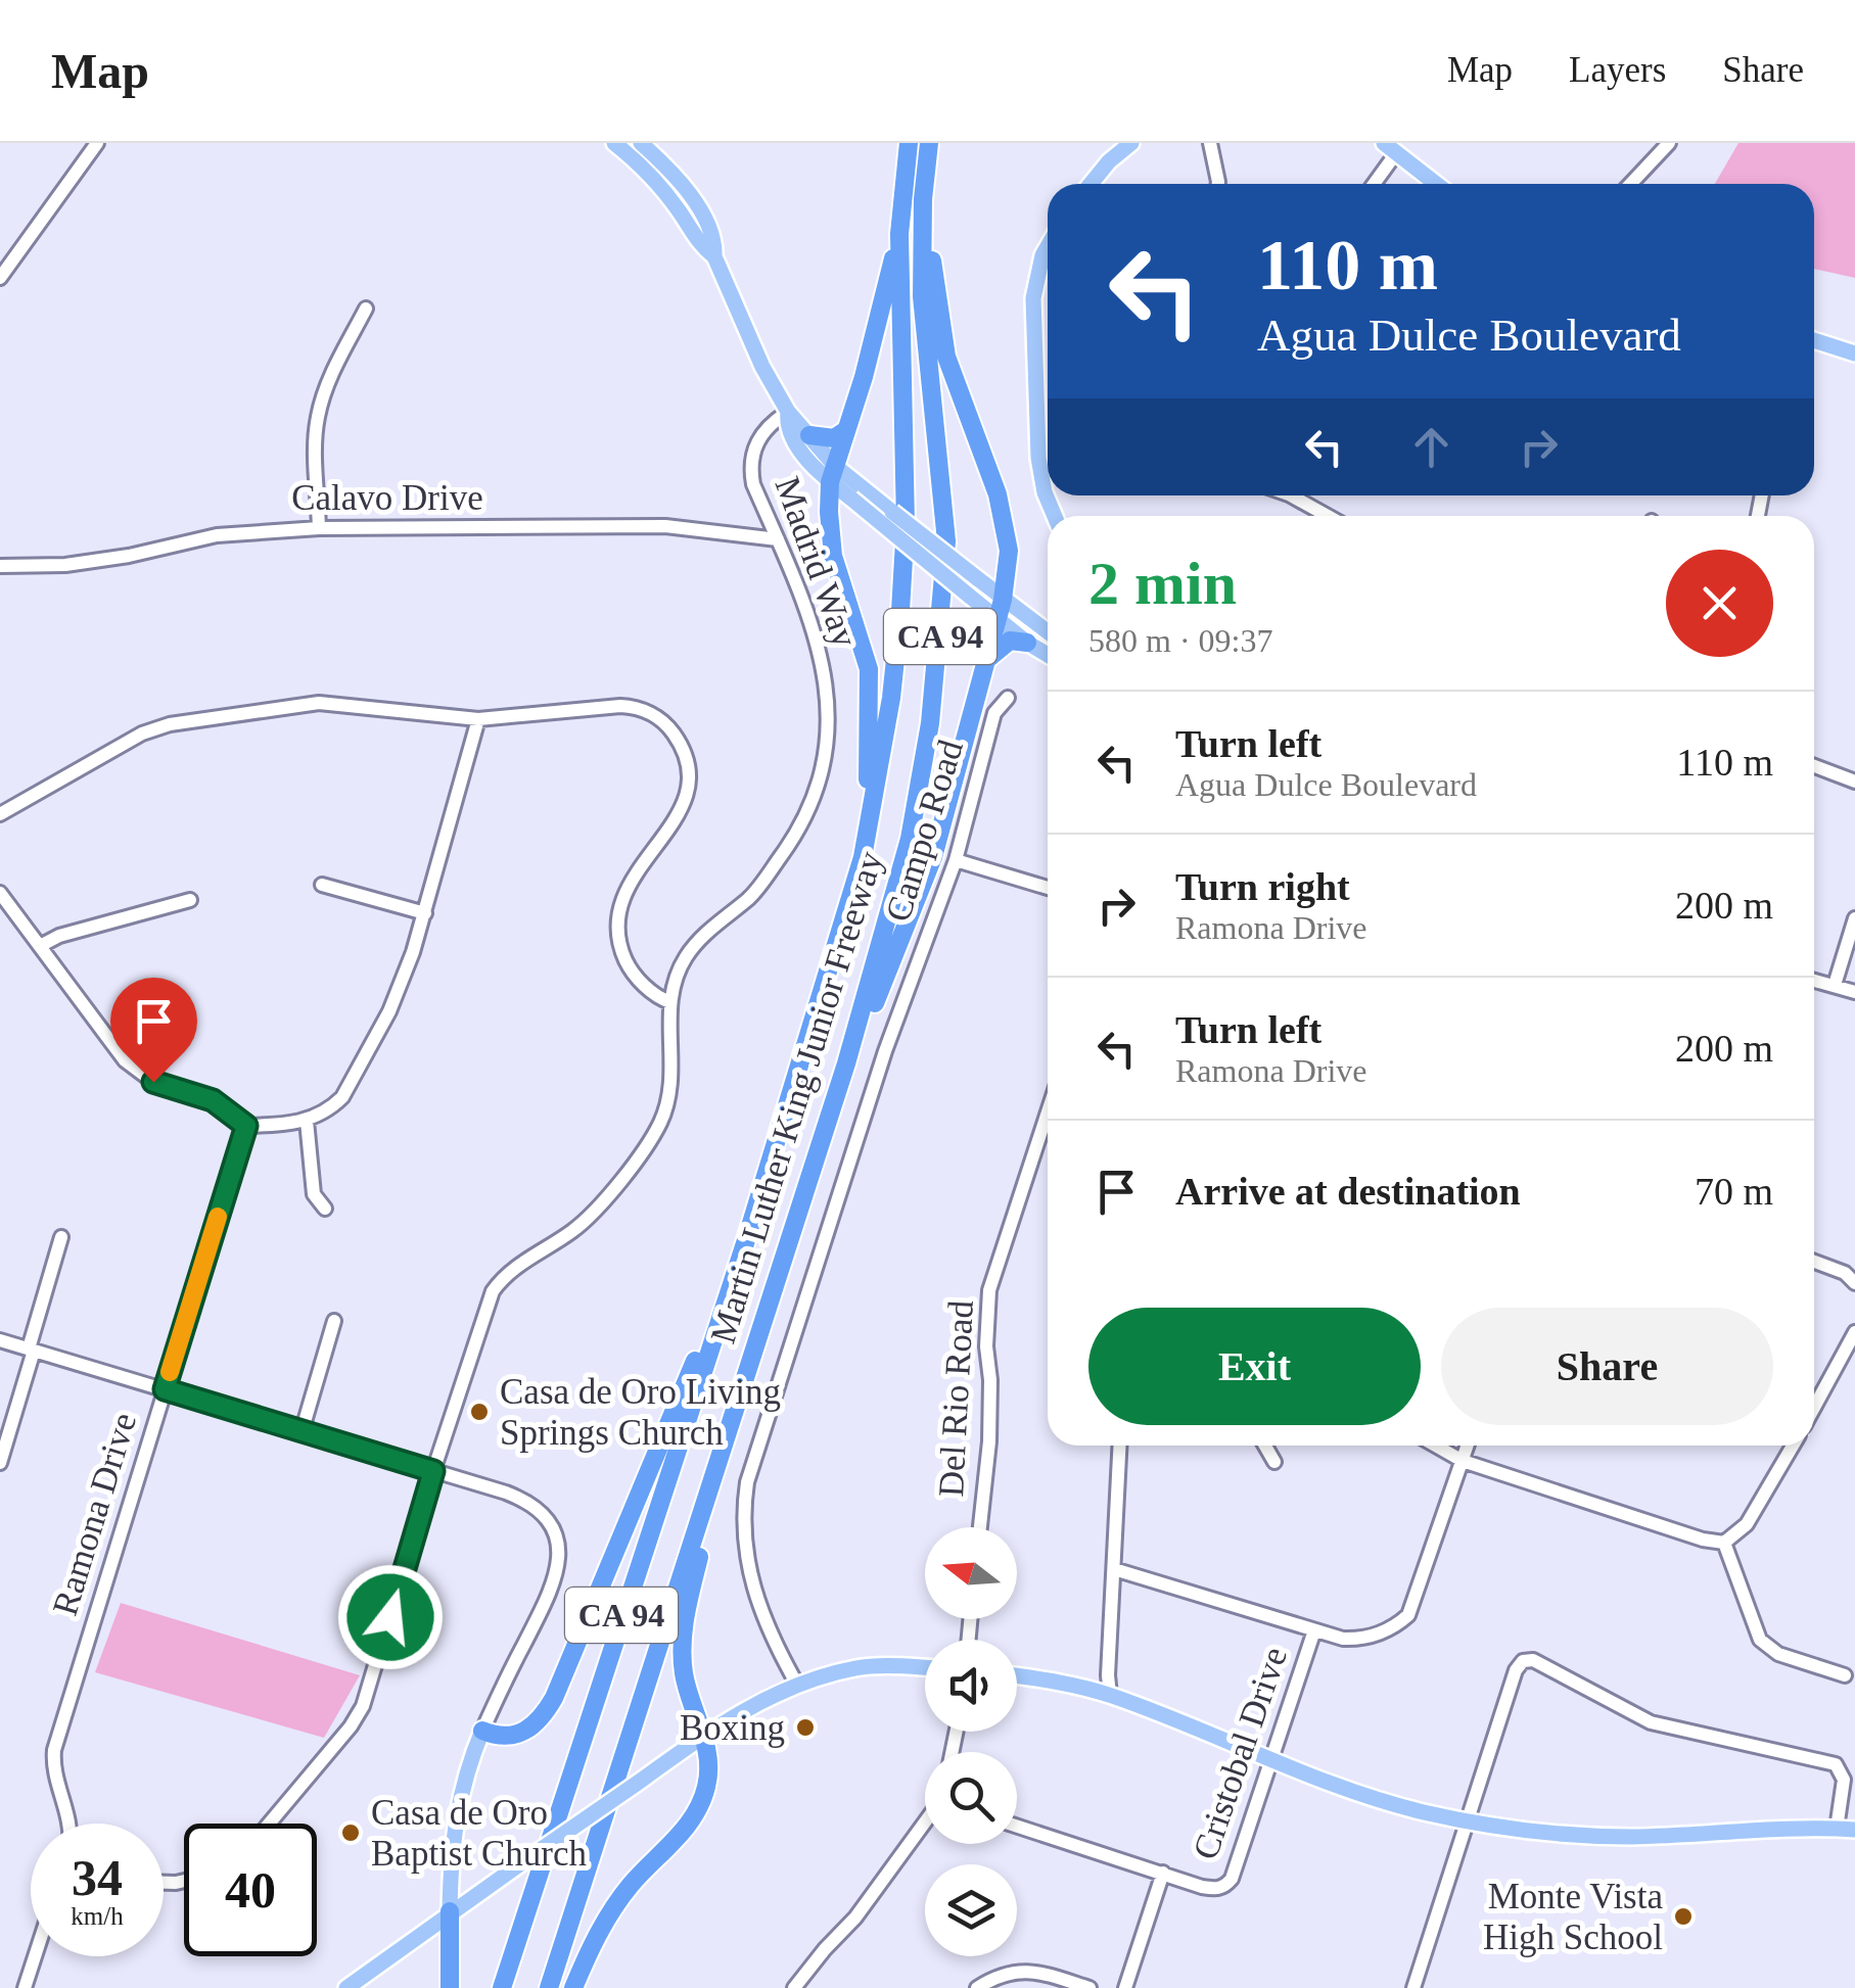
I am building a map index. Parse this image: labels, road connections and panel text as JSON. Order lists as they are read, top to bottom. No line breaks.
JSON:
{"streets":{"highway":["CA 94","Martin Luther King Junior Freeway"],"street":["Calavo Drive","Madrid Way","Campo Road","Del Rio Road","Ramona Drive","Cristobal Drive"]},"crossings":[["Calavo Drive","Madrid Way"],["CA 94","Martin Luther King Junior Freeway"]],"places":["Casa de Oro Living Springs Church","Boxing","Casa de Oro Baptist Church","Monte Vista High School"],"north":"left","page":{"header":"Map","nav":["Map","Layers","Share"],"turn":["110 m","Agua Dulce Boulevard"],"heading":["2 min","580 m · 09:37"],"list":[{"name":"Turn left","note":"Agua Dulce Boulevard","value":"110 m"},{"name":"Turn right","note":"Ramona Drive","value":"200 m"},{"name":"Turn left","note":"Ramona Drive","value":"200 m"},{"name":"Arrive at destination","value":"70 m"}],"buttons":["Exit","Share"],"speed":"34 km/h","limit":"40"}}
